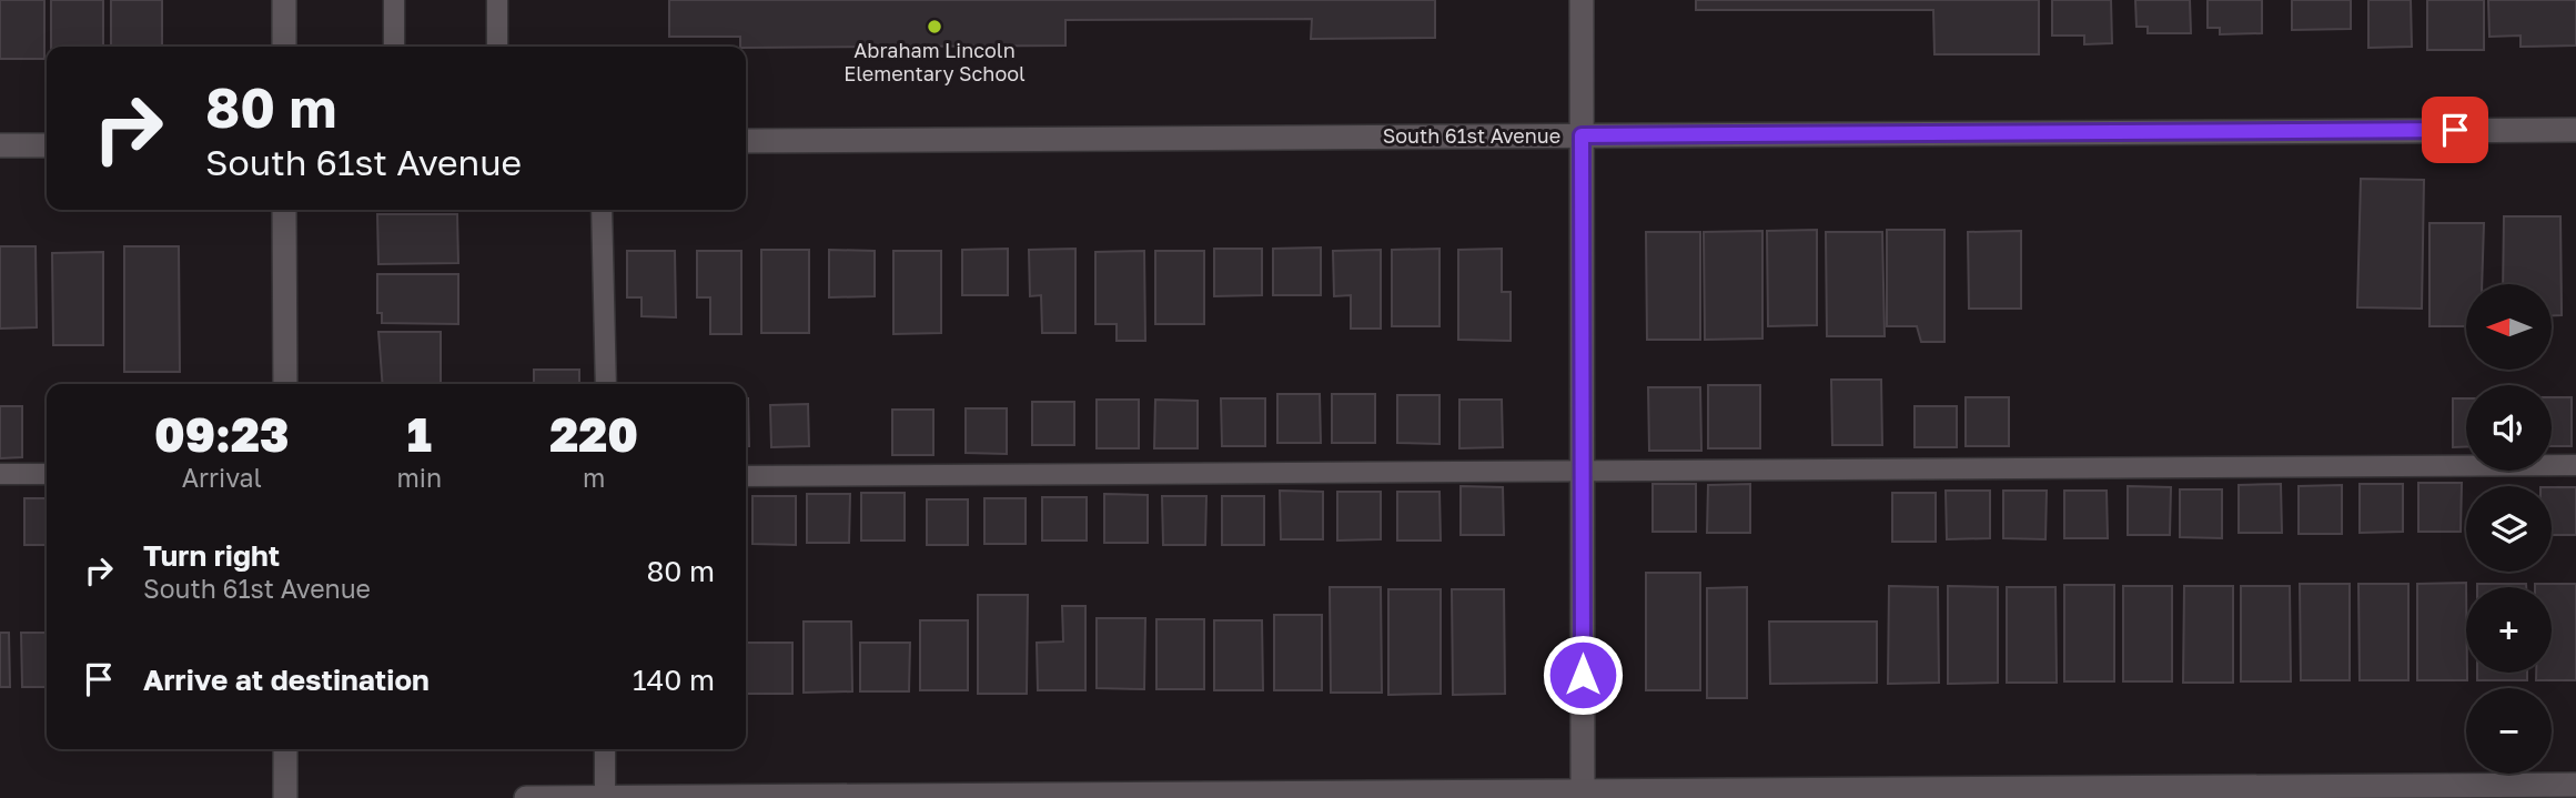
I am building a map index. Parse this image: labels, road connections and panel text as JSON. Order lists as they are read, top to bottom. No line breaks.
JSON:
{"streets":{"street":["South 61st Avenue"]},"places":["Abraham Lincoln Elementary School"],"north":"left","page":{"turn":["80 m","South 61st Avenue"],"map_buttons":["+","−"],"eta":["09:23","Arrival","1","min","220","m"],"list":[{"name":"Turn right","note":"South 61st Avenue","value":"80 m"},{"name":"Arrive at destination","value":"140 m"}]}}
